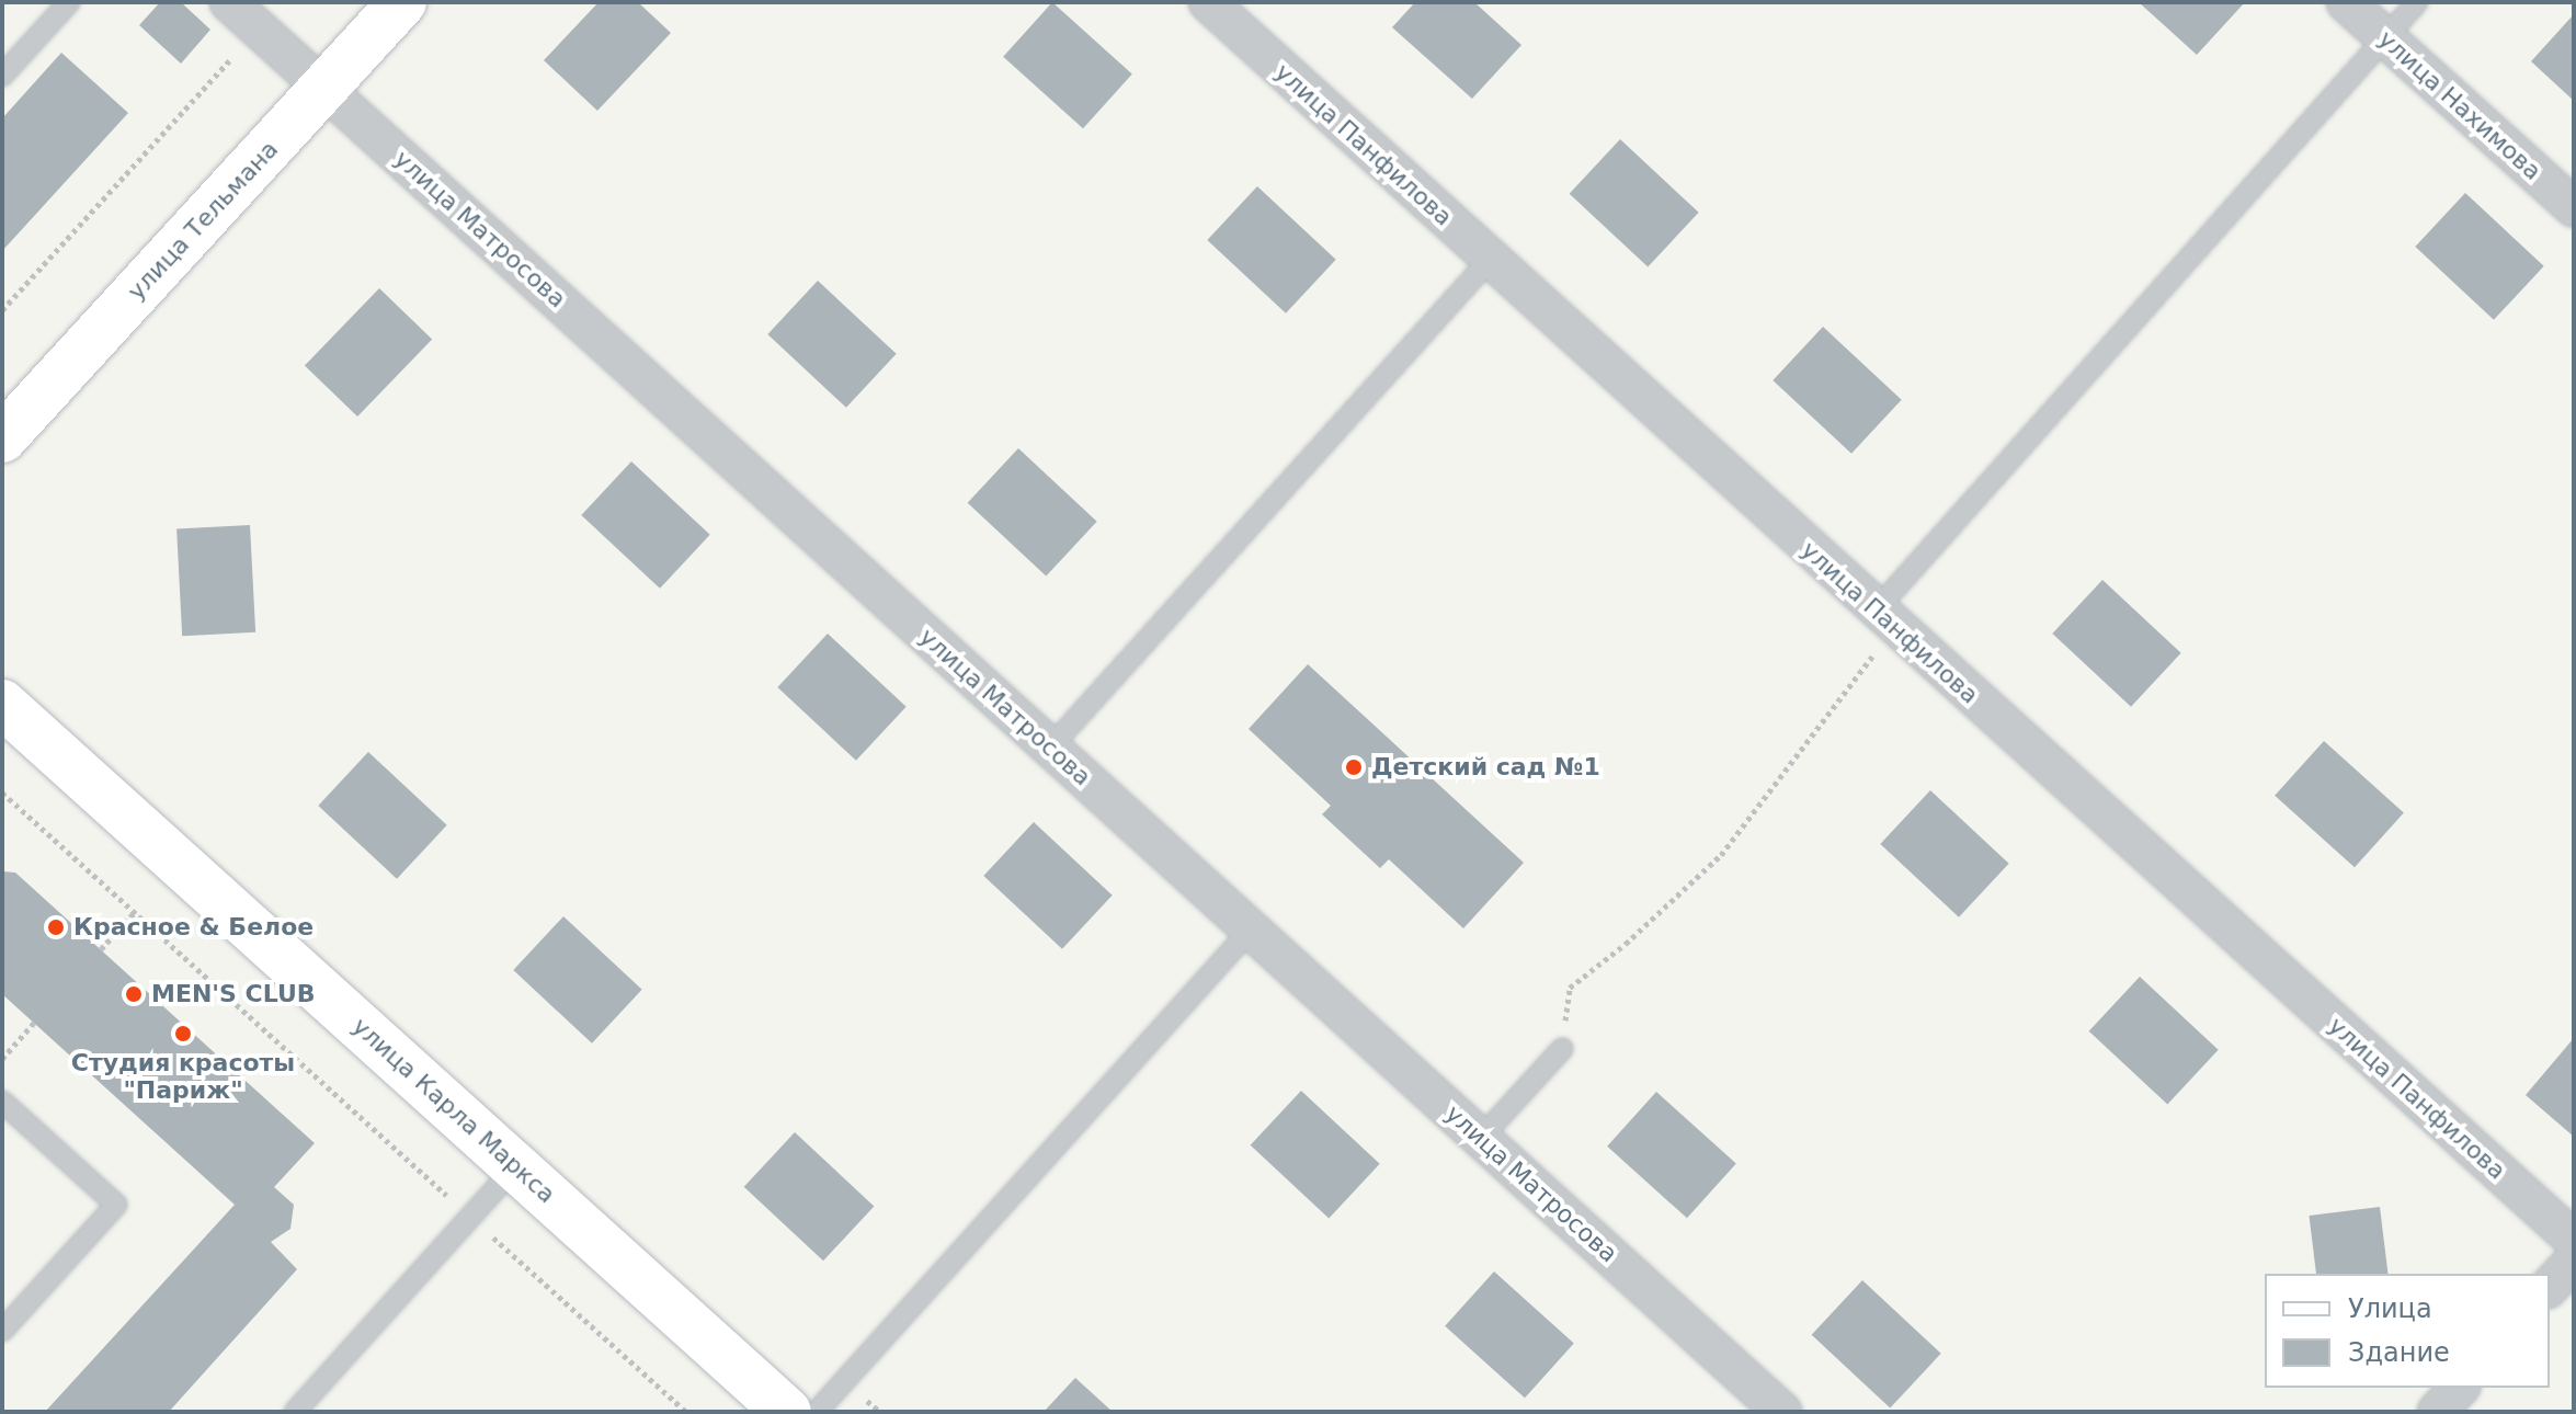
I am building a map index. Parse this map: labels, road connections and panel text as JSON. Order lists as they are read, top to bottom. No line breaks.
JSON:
{"streets":{"main road":["улица Тельмана","улица Карла Маркса"],"street":["улица Нахимова","улица Панфилова","улица Матросова"]},"crossings":[["улица Тельмана","улица Матросова"]],"places":["Детский сад №1","Красное & Белое","MEN'S CLUB","Студия красоты \"Париж\""],"legend":["Улица","Здание"]}
